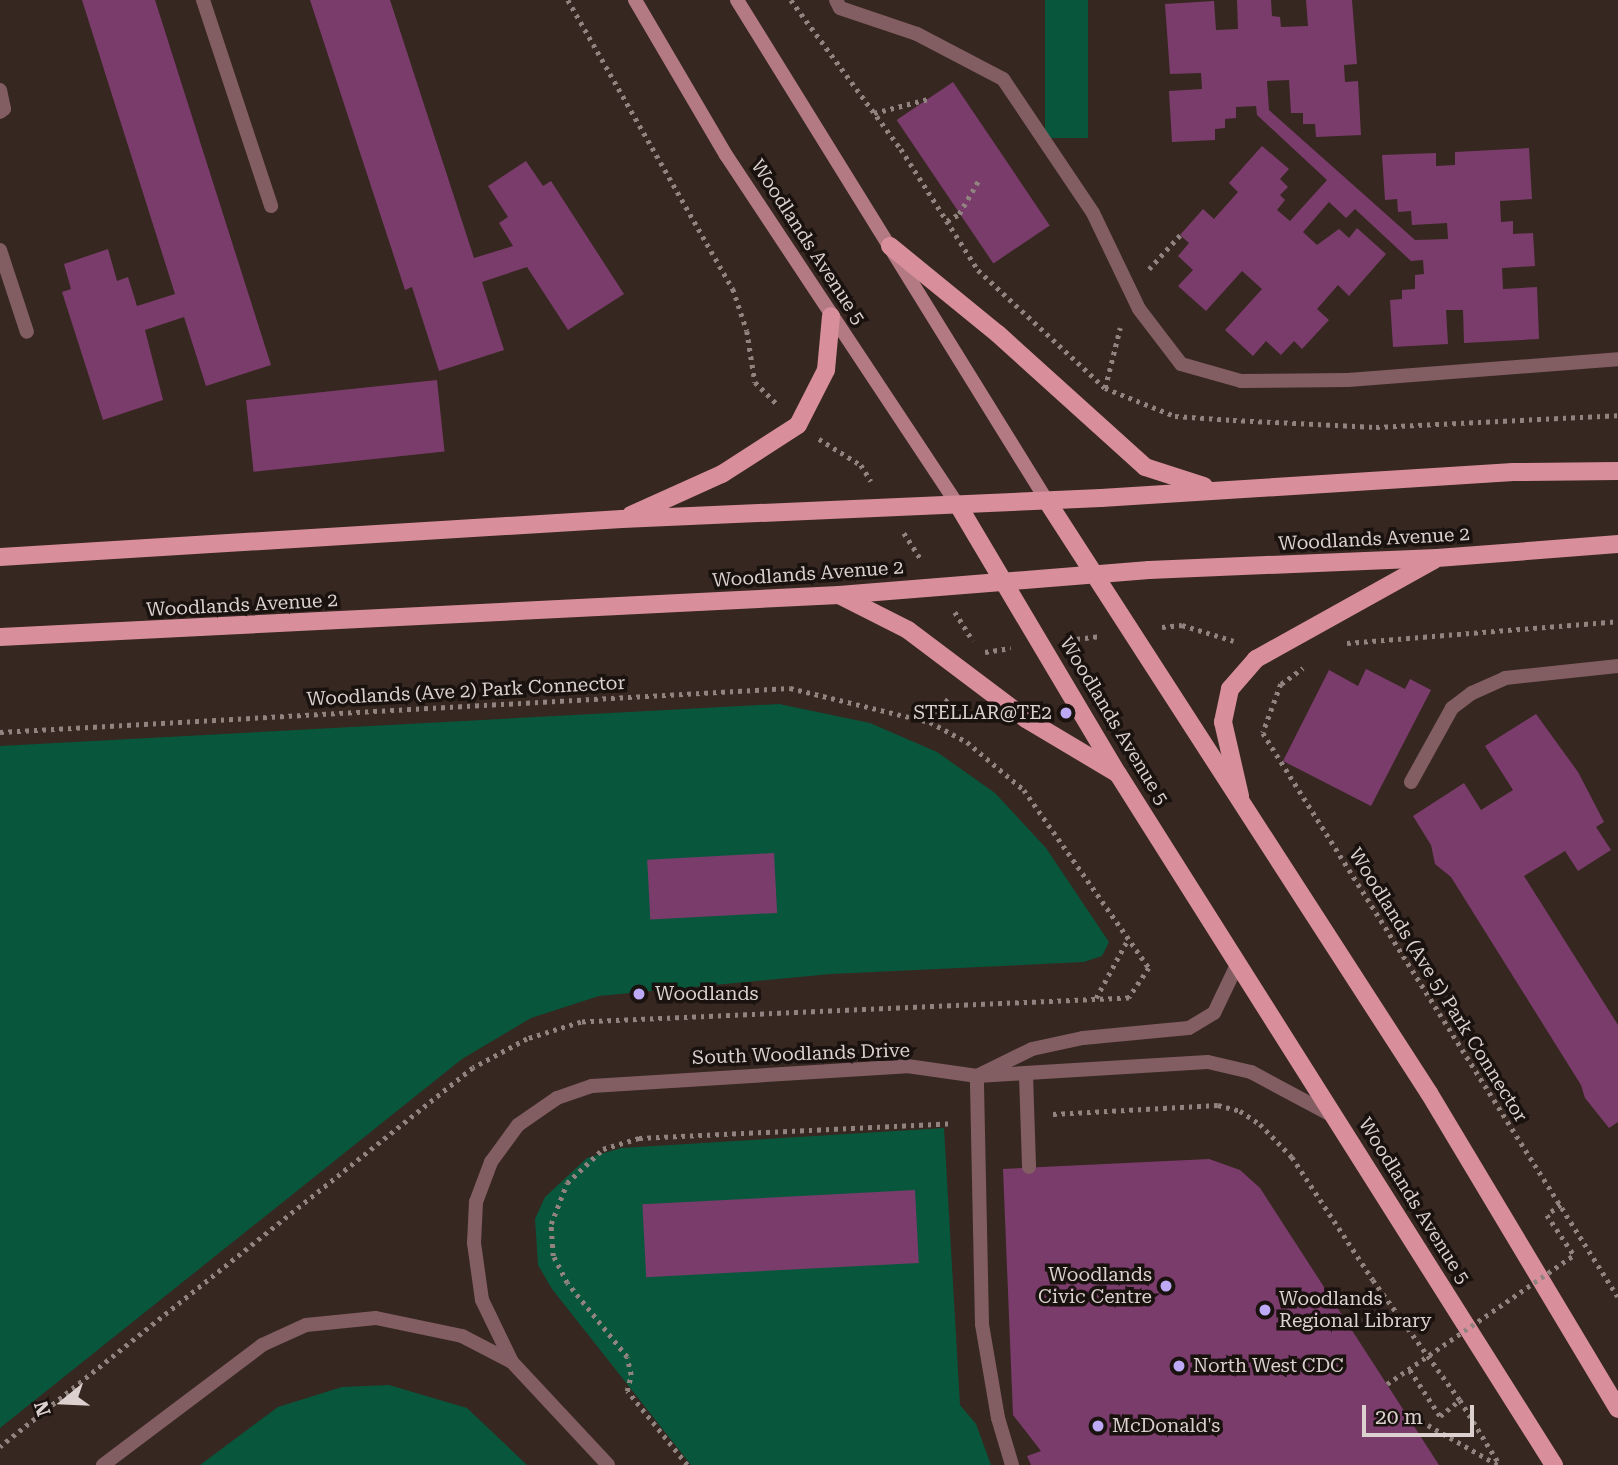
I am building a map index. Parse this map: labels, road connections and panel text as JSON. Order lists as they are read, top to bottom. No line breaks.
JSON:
{"streets":{"main road":["Woodlands Avenue 5","Woodlands Avenue 2"],"street":["South Woodlands Drive"],"path":["Woodlands (Ave 2) Park Connector","Woodlands (Ave 5) Park Connector"]},"crossings":[["Woodlands Avenue 5","Woodlands Avenue 2"],["Woodlands Avenue 5","South Woodlands Drive"]],"places":["STELLAR@TE2","Woodlands","Woodlands Civic Centre","Woodlands Regional Library","North West CDC","McDonald's"],"scale_bar":"20 m","north":"left"}
